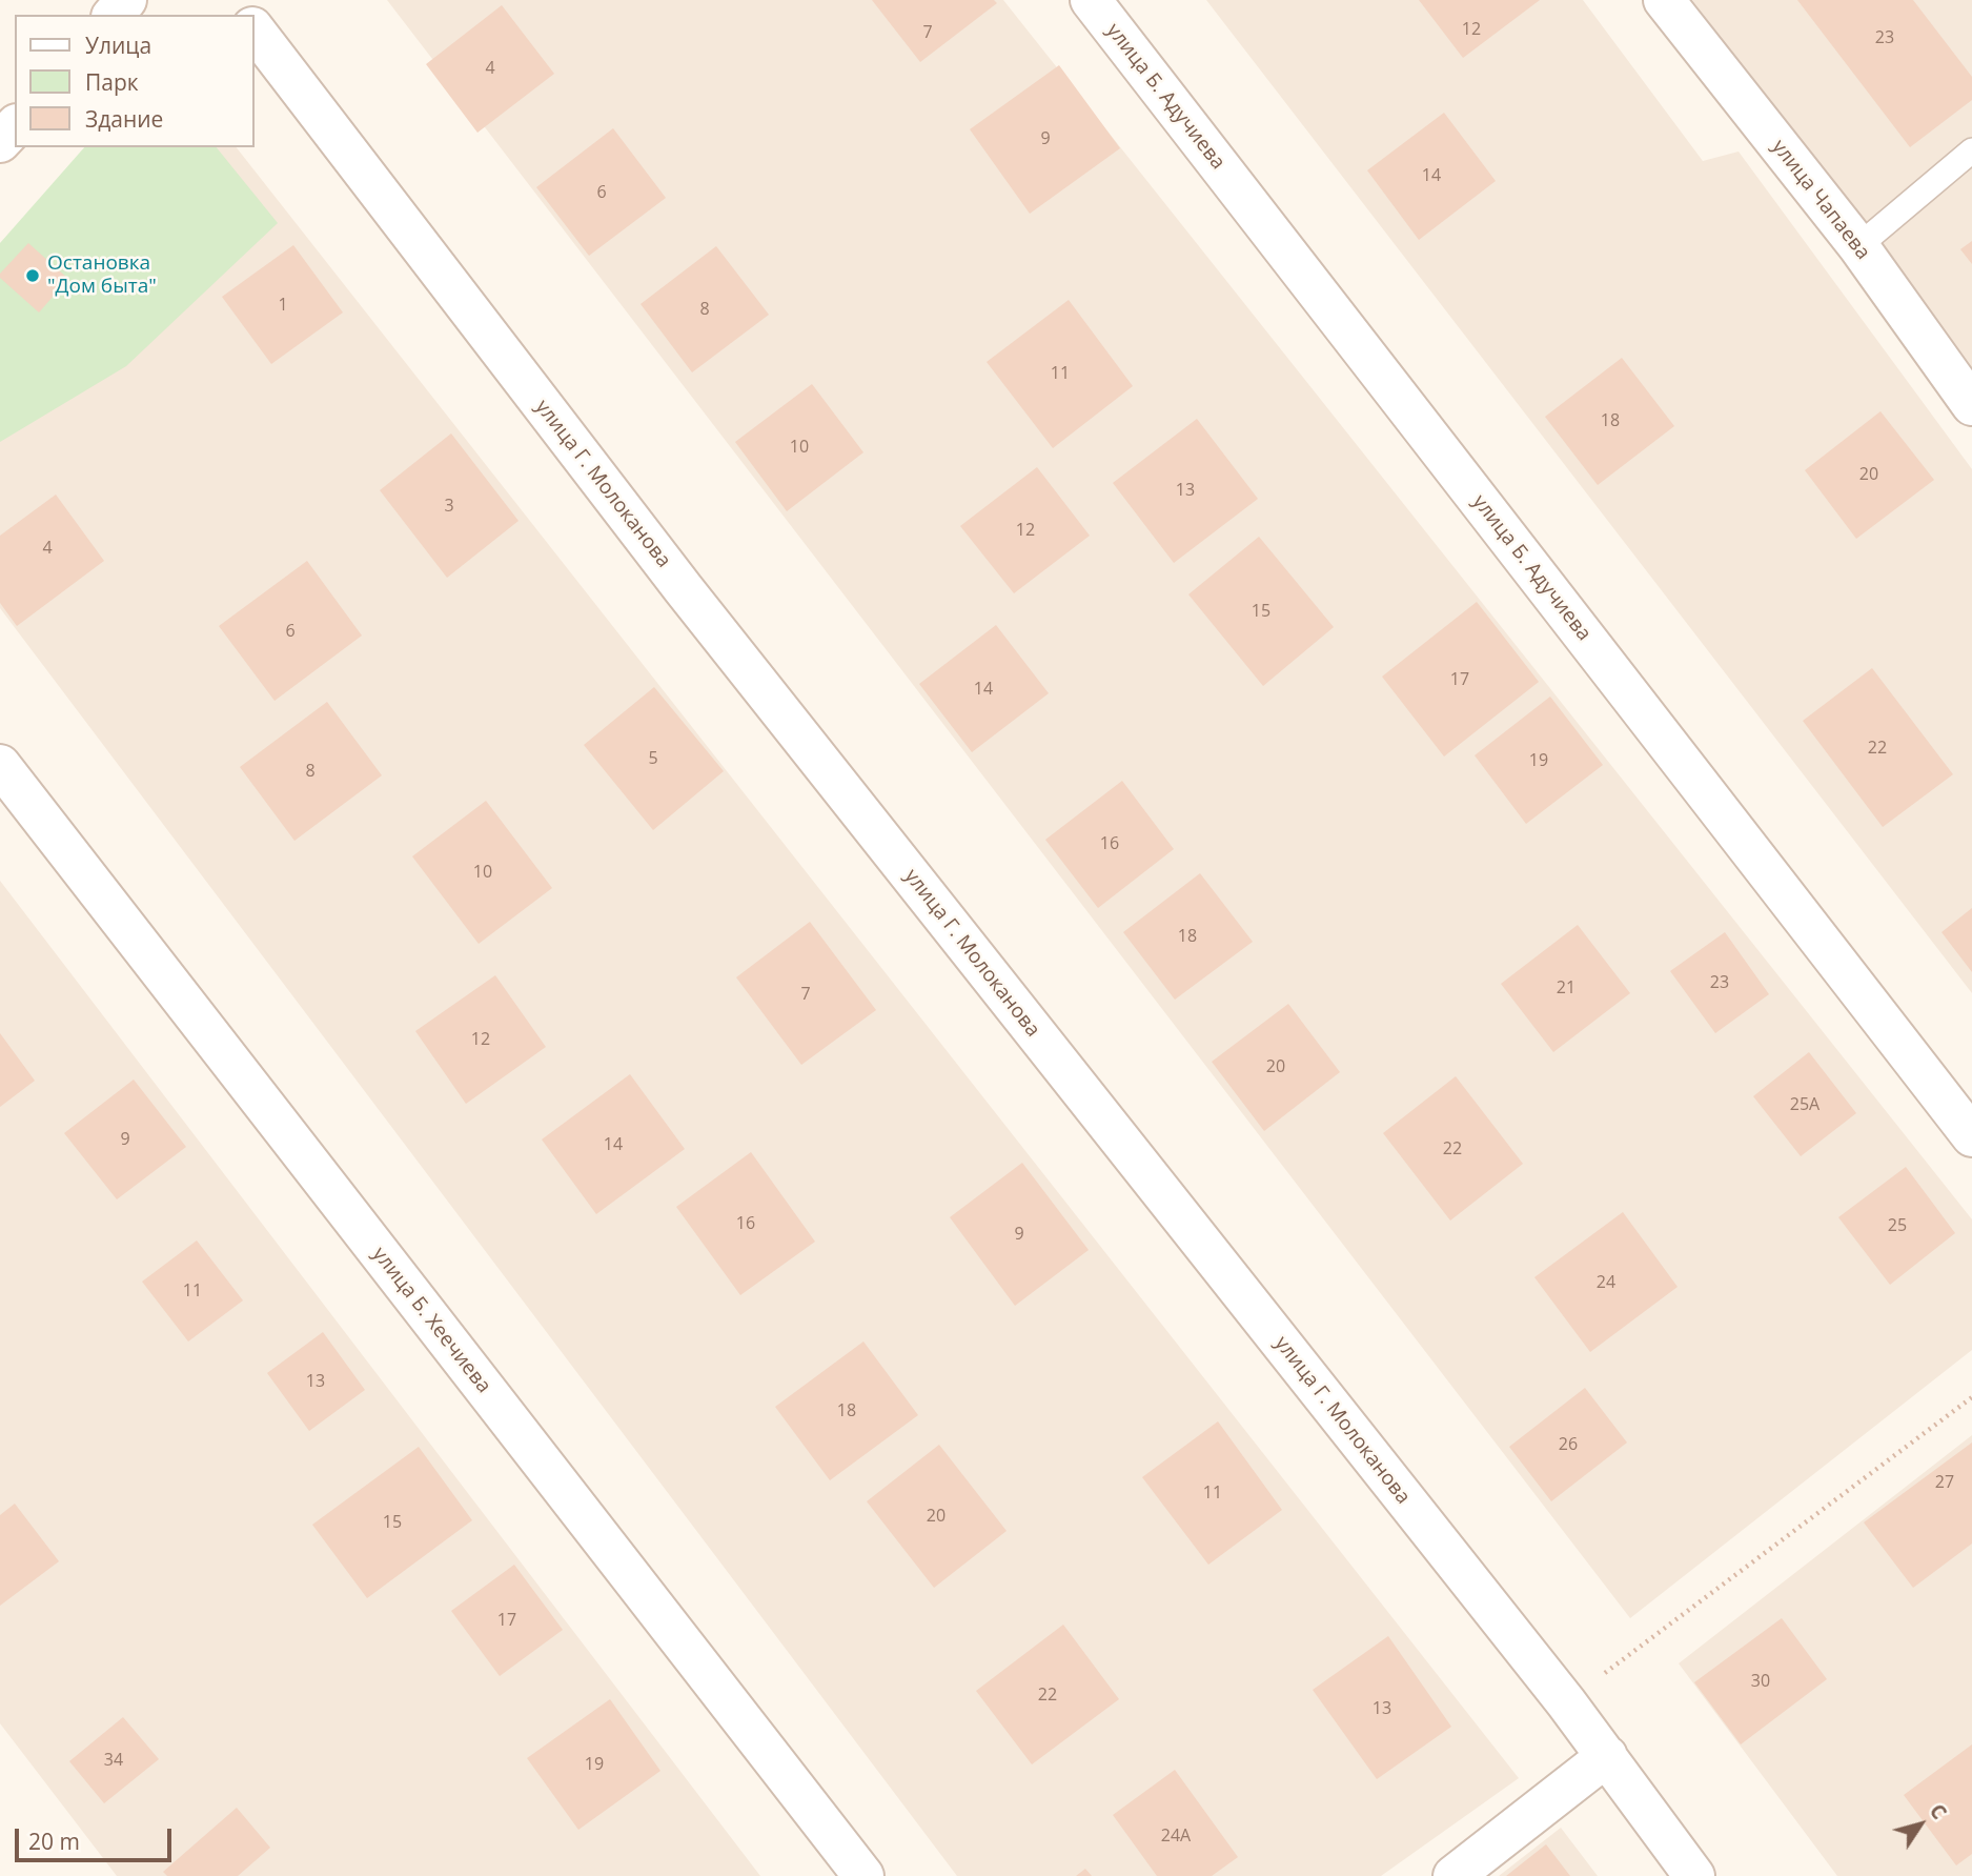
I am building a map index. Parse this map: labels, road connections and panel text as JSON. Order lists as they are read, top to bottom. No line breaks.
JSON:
{"streets":{"street":["улица Б. Адучиева","улица Чапаева","улица Г. Молоканова","улица Б. Хеечиева"]},"places":["Остановка \"Дом быта\""],"house_numbers":["12","7","23","4","9","14","6","1","8","11","18","10","20","13","3","12","4","15","6","17","14","22","5","19","8","16","10","18","23","21","7","12","20","25А","9","14","22","16","25","9","24","11","13","18","26","27","11","20","15","17","30","22","13","34","19","24А"],"legend":["Улица","Парк","Здание"],"scale_bar":"20 m","north":"top right"}
